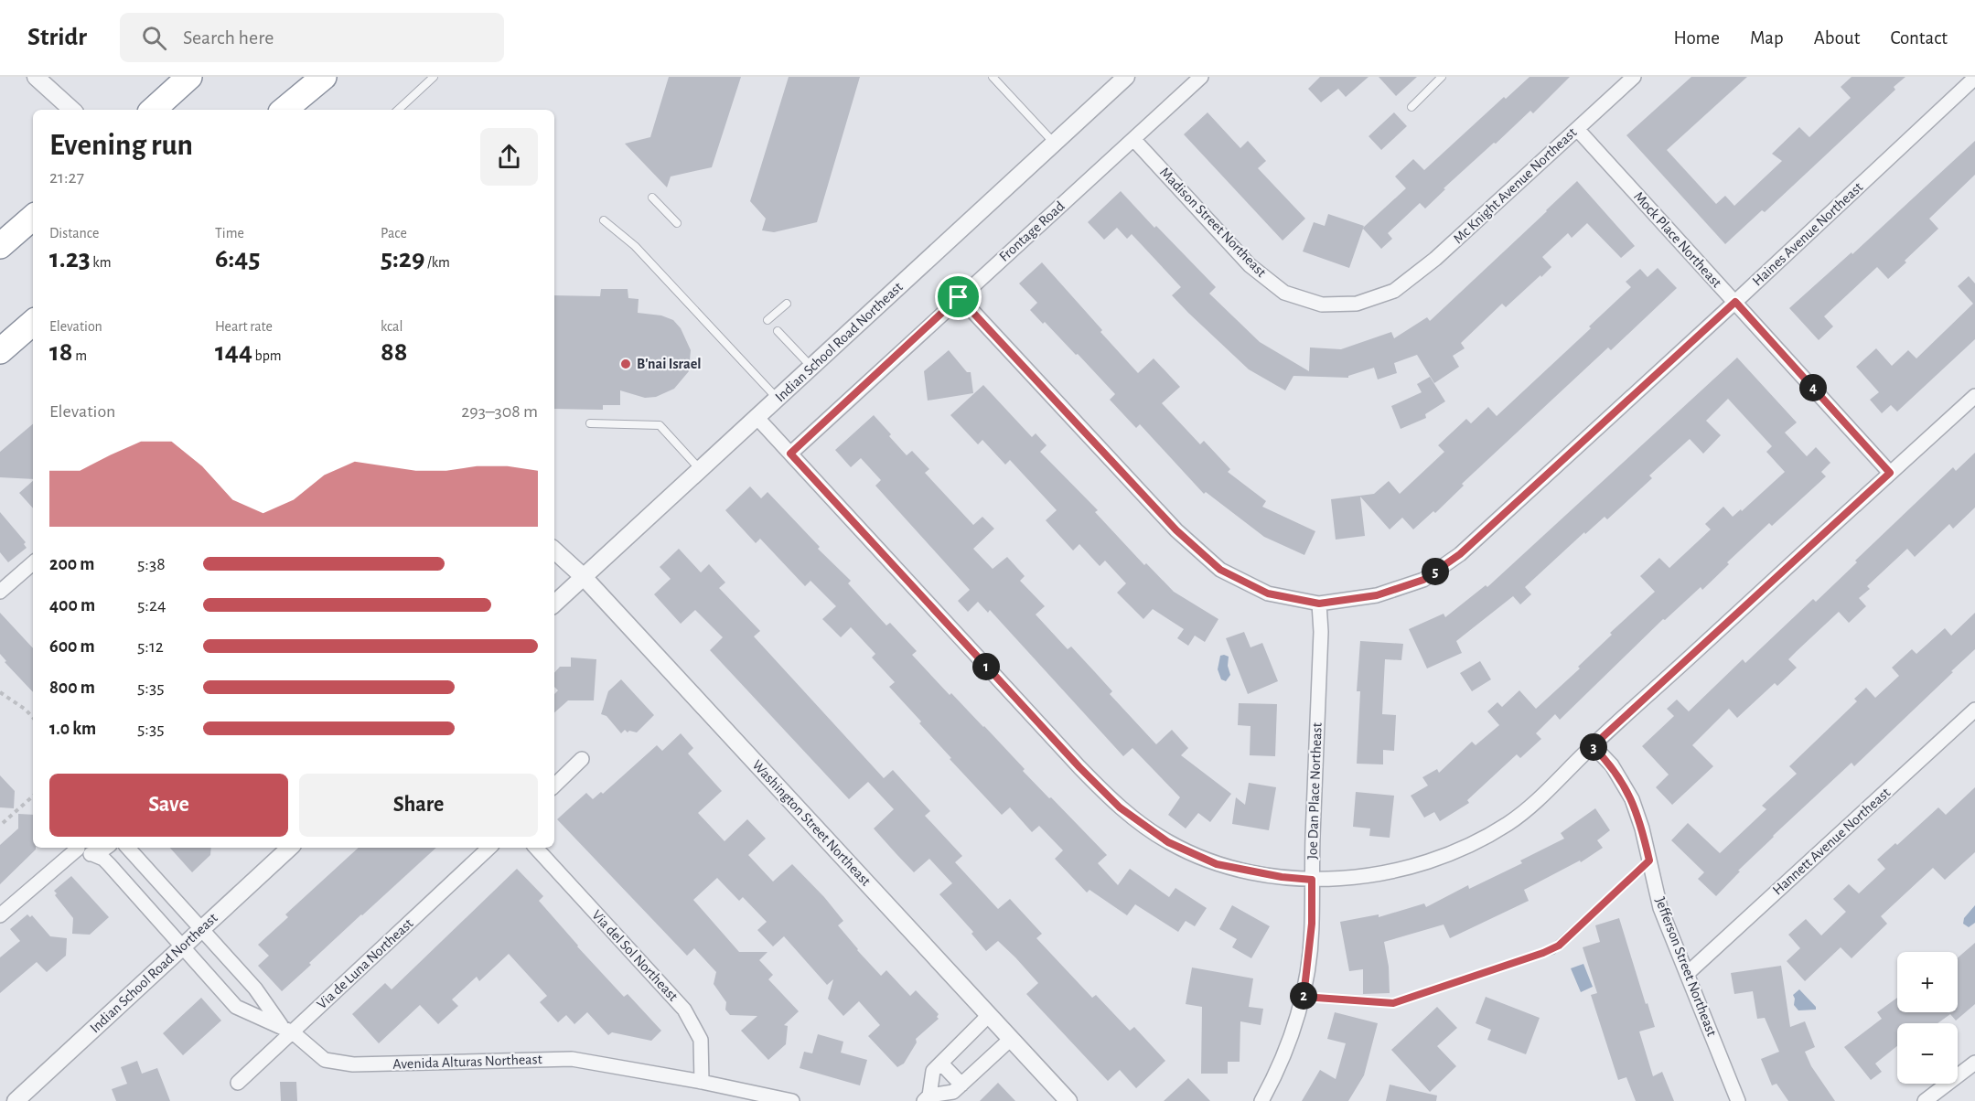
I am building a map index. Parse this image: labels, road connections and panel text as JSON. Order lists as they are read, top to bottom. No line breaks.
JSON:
{"streets":{"street":["Mc Knight Avenue Northeast","Madison Street Northeast","Frontage Road","Haines Avenue Northeast","Mock Place Northeast","Indian School Road Northeast","Joe Dan Place Northeast","Washington Street Northeast","Hannett Avenue Northeast","Via del Sol Northeast","Via de Luna Northeast","Jefferson Street Northeast","Avenida Alturas Northeast"]},"crossings":[["Mc Knight Avenue Northeast","Madison Street Northeast"],["Mc Knight Avenue Northeast","Mock Place Northeast"],["Madison Street Northeast","Frontage Road"],["Haines Avenue Northeast","Mock Place Northeast"],["Haines Avenue Northeast","Joe Dan Place Northeast"],["Indian School Road Northeast","Washington Street Northeast"],["Indian School Road Northeast","Avenida Alturas Northeast"],["Hannett Avenue Northeast","Jefferson Street Northeast"],["Via del Sol Northeast","Avenida Alturas Northeast"],["Via de Luna Northeast","Avenida Alturas Northeast"]],"places":["B'nai Israel"],"page":{"header":"Stridr","search":"Search here","nav":["Home","Map","About","Contact"],"heading":["Evening run","21:27"],"stats":[["Distance","1.23 km"],["Time","6:45"],["Pace","5:29 /km"],["Elevation","18 m"],["Heart rate","144 bpm"],["kcal","88"]],"pins":["4","5","1","3","2"],"chart":["Elevation","293–308 m"],"list":[{"name":"200 m","note":"5:38"},{"name":"400 m","note":"5:24"},{"name":"600 m","note":"5:12"},{"name":"800 m","note":"5:35"},{"name":"1.0 km","note":"5:35"}],"buttons":["Save","Share"],"map_buttons":["+","−"]}}
